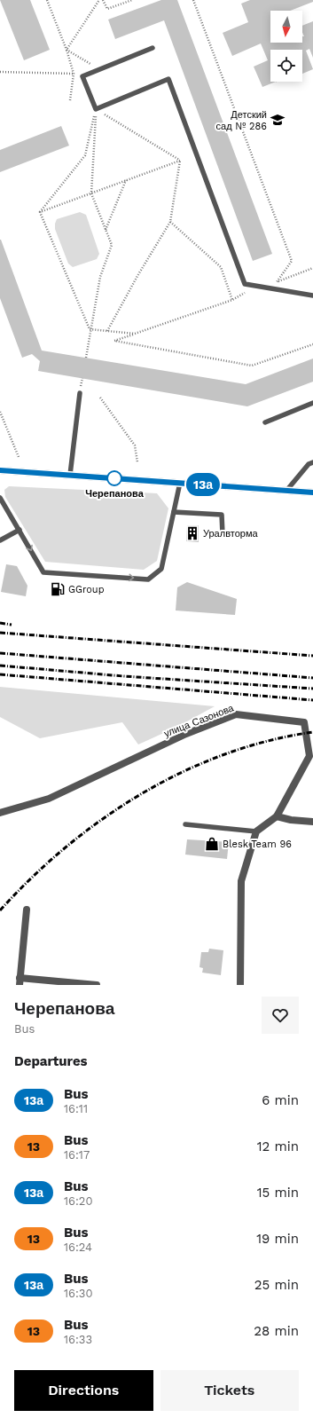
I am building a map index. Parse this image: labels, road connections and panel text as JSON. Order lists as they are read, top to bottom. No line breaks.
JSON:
{"streets":{"street":["улица Сазонова"]},"places":{"school or university":["Детский сад № 286"],"other":["Черепанова"],"building":["Уралвторма"],"fuel station":["GGroup"],"shop":["Blesk Team 96"]},"lines":["bus line 13а"],"north":"bottom","page":{"on_map":"13а","heading":[["Черепанова","Bus"],"Departures"],"list":[{"mark":"13а","name":"Bus","note":"16:11","value":"6 min"},{"mark":"13","name":"Bus","note":"16:17","value":"12 min"},{"mark":"13а","name":"Bus","note":"16:20","value":"15 min"},{"mark":"13","name":"Bus","note":"16:24","value":"19 min"},{"mark":"13а","name":"Bus","note":"16:30","value":"25 min"},{"mark":"13","name":"Bus","note":"16:33","value":"28 min"}],"buttons":["Directions","Tickets"]}}
